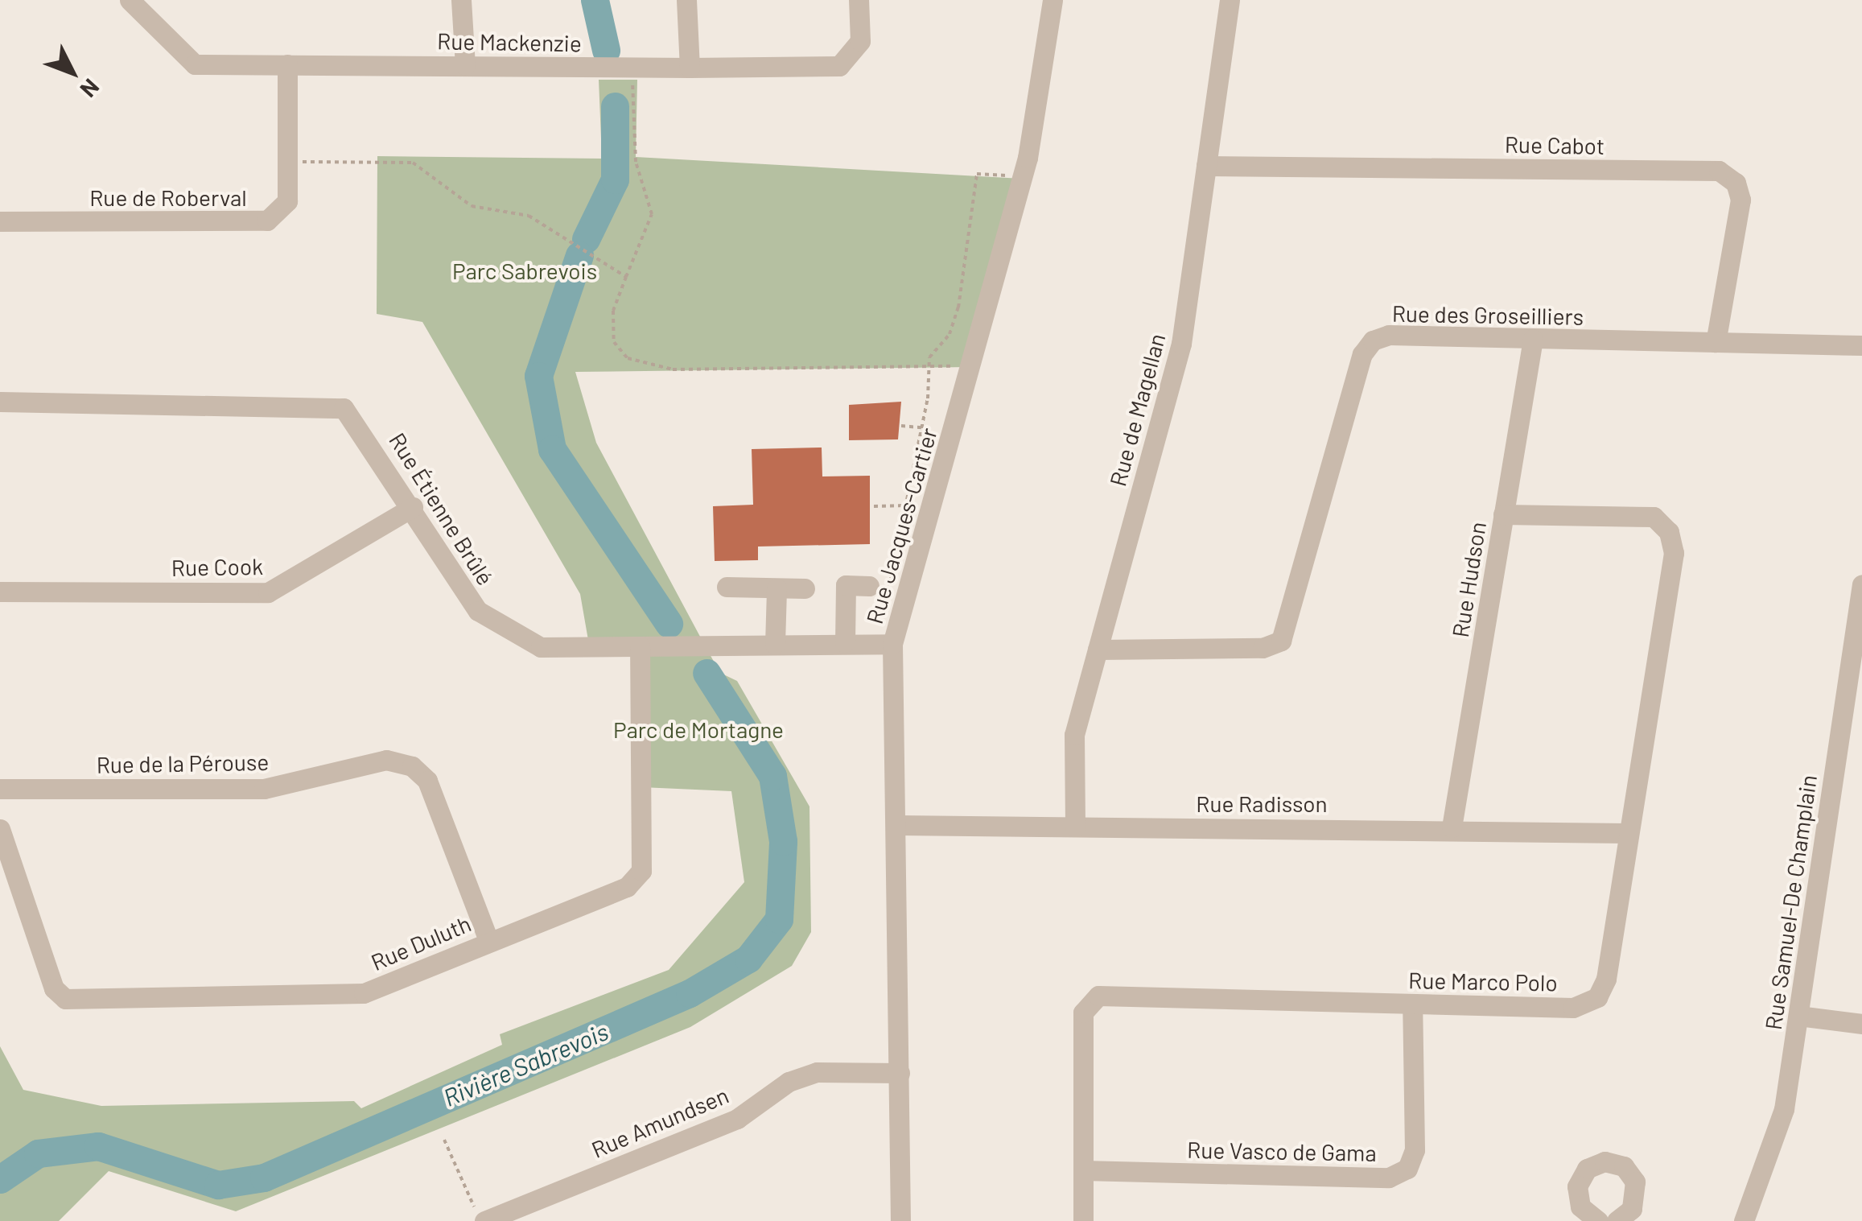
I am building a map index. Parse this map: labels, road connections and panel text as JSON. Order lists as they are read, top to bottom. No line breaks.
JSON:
{"streets":{"street":["Rue Mackenzie","Rue Cabot","Rue de Roberval","Rue des Groseilliers","Rue de Magellan","Rue Étienne Brûlé","Rue Jacques-Cartier","Rue Cook","Rue Hudson","Rue de la Pérouse","Rue Radisson","Rue Samuel-De Champlain","Rue Duluth","Rue Marco Polo","Rue Amundsen","Rue Vasco de Gama"]},"crossings":[["Rue Mackenzie","Rue de Roberval"],["Rue Cabot","Rue des Groseilliers"],["Rue Cabot","Rue de Magellan"],["Rue des Groseilliers","Rue de Magellan"],["Rue des Groseilliers","Rue Hudson"],["Rue de Magellan","Rue Radisson"],["Rue Étienne Brûlé","Rue Jacques-Cartier"],["Rue Étienne Brûlé","Rue Cook"],["Rue Étienne Brûlé","Rue Duluth"],["Rue Jacques-Cartier","Rue Radisson"],["Rue Jacques-Cartier","Rue Amundsen"],["Rue Hudson","Rue Radisson"],["Rue Hudson","Rue Marco Polo"],["Rue de la Pérouse","Rue Duluth"],["Rue Radisson","Rue Marco Polo"],["Rue Marco Polo","Rue Vasco de Gama"]],"water":["Rivière Sabrevois"],"parks":["Parc Sabrevois","Parc de Mortagne"],"north":"bottom right"}
